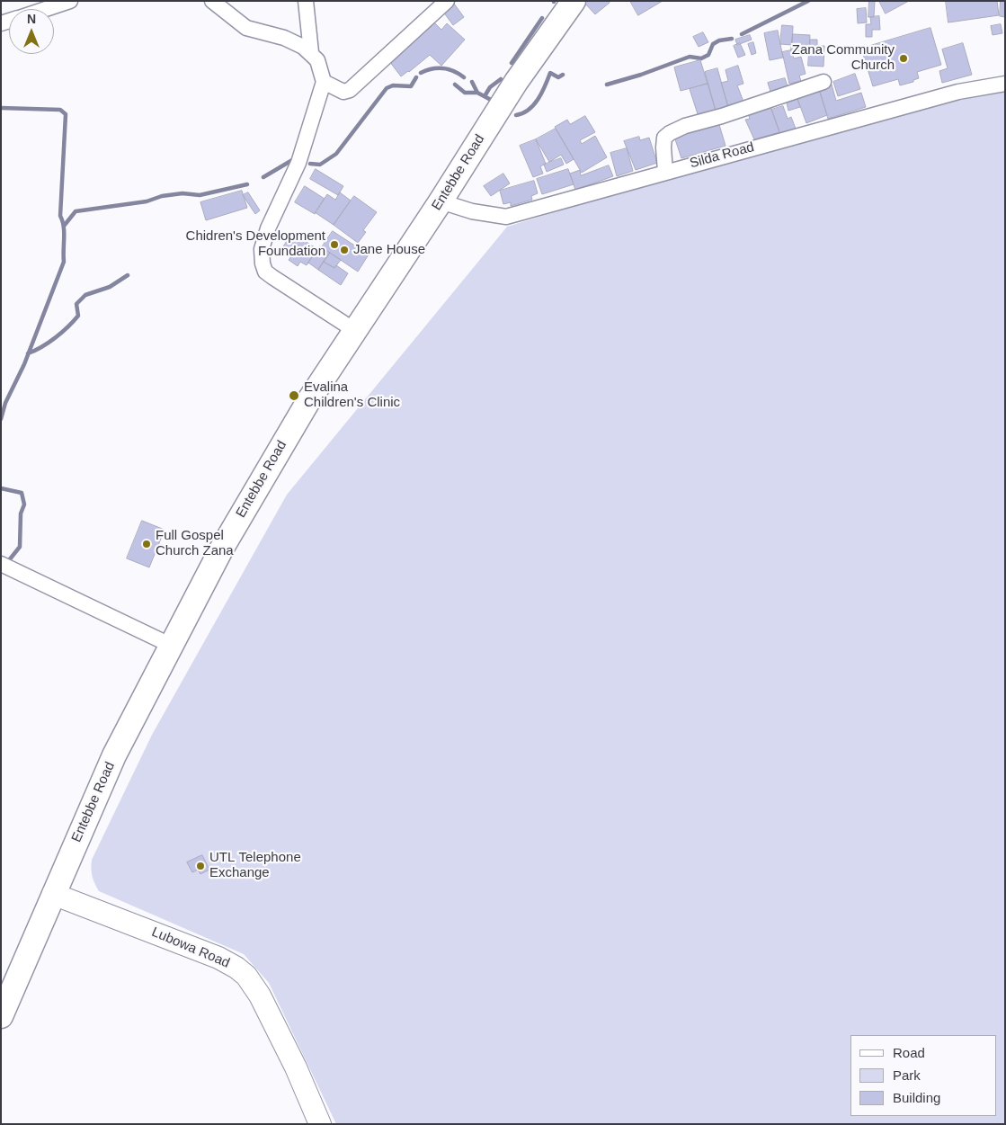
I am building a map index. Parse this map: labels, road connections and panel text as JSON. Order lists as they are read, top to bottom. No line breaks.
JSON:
{"streets":{"main road":["Entebbe Road"],"street":["Silda Road","Lubowa Road"]},"crossings":[["Silda Road","Entebbe Road"],["Entebbe Road","Lubowa Road"]],"places":["Zana Community Church","Chidren's Development Foundation","Jane House","Evalina Children's Clinic","Full Gospel Church Zana","UTL Telephone Exchange"],"legend":["Road","Park","Building"],"north":"top"}
